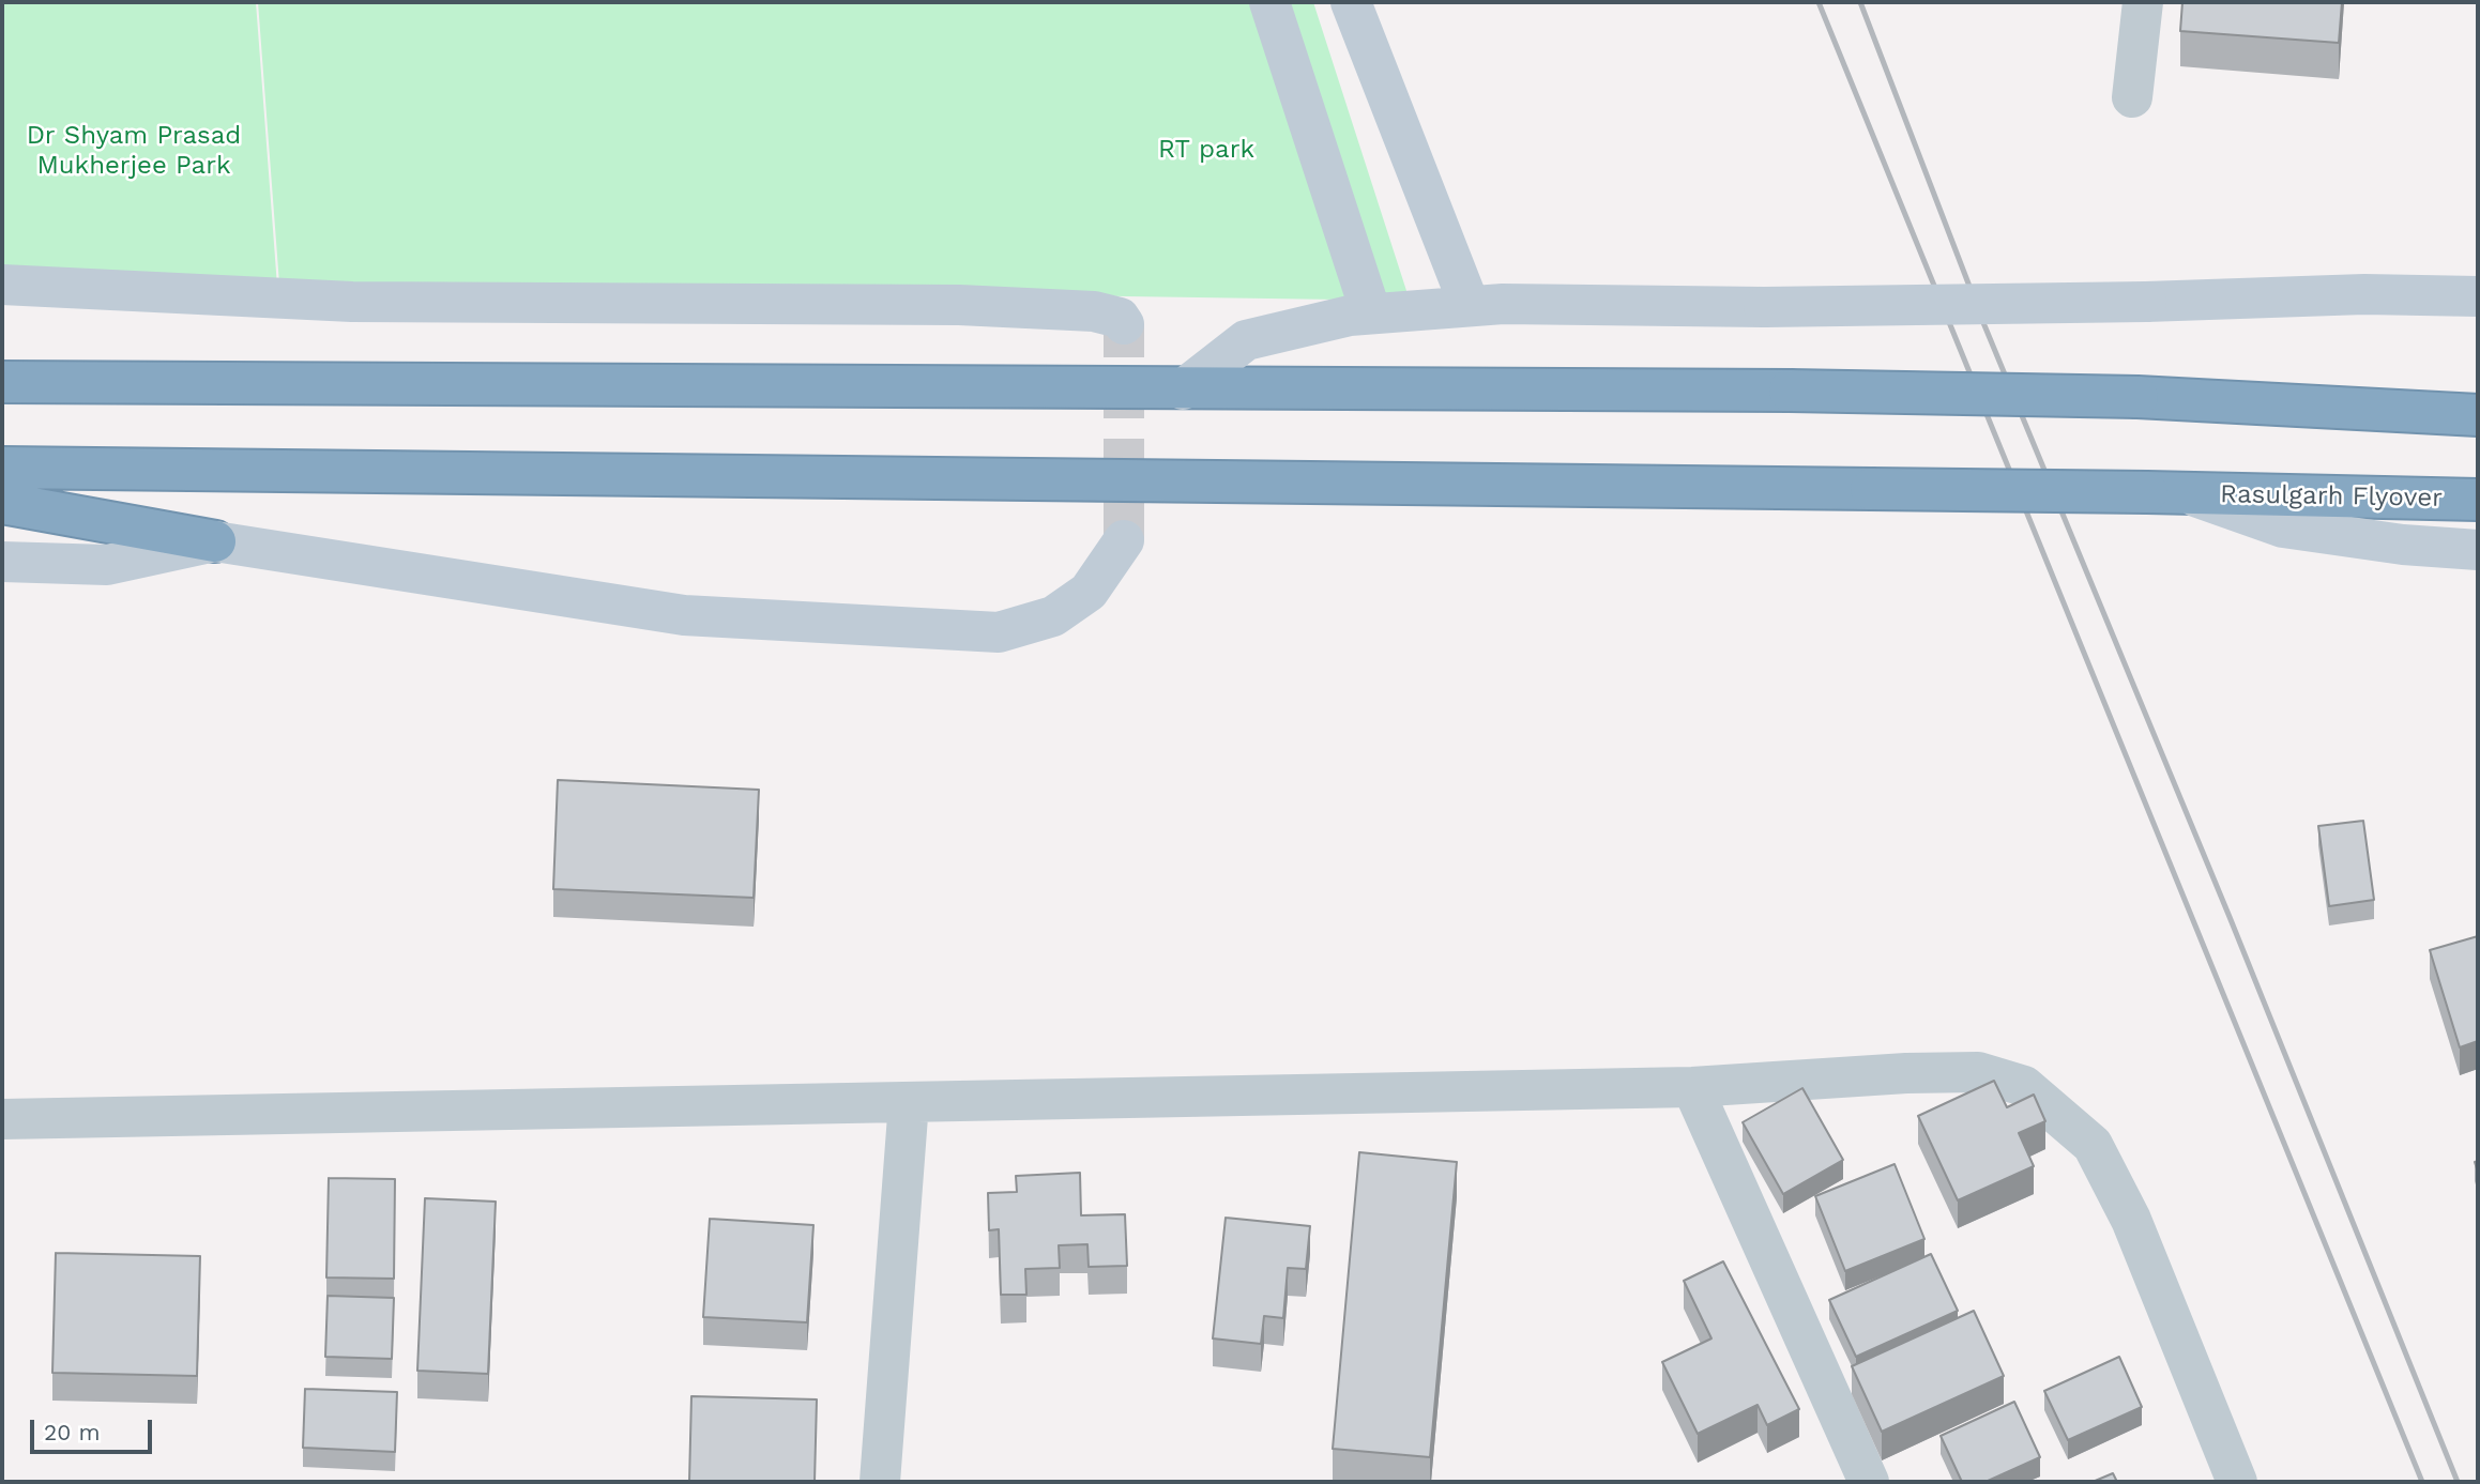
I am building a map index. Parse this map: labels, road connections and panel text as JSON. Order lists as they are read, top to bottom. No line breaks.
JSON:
{"streets":{"highway":["Rasulgarh Flyover"]},"parks":["Dr Shyam Prasad Mukherjee Park","RT park"],"scale_bar":"20 m"}
